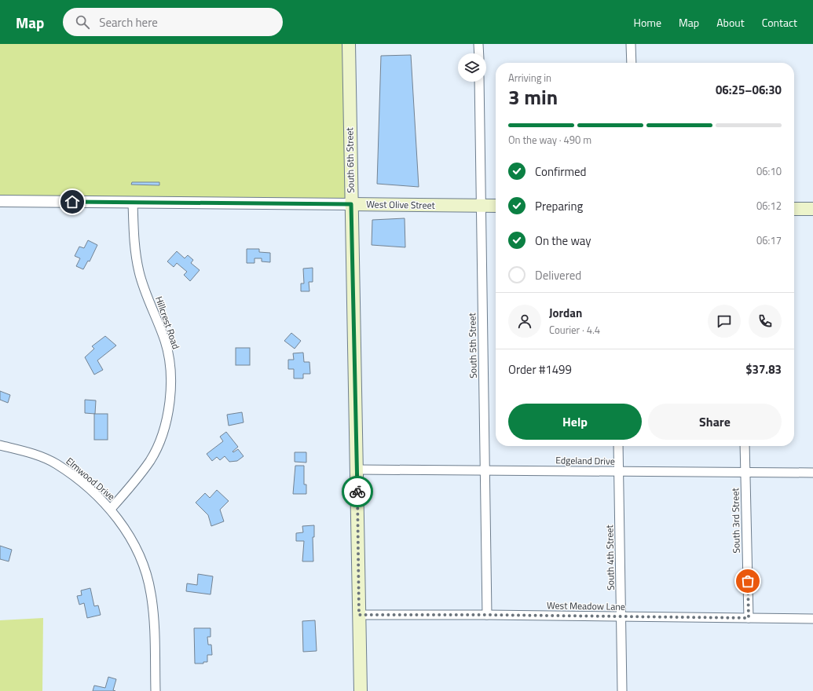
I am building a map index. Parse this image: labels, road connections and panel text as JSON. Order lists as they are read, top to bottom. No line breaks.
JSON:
{"streets":{"main road":["South 6th Street","West Olive Street"],"street":["Hillcrest Road","South 5th Street","Edgeland Drive","Elmwood Drive","South 3rd Street","South 4th Street","West Meadow Lane"]},"crossings":[["South 6th Street","West Olive Street"],["South 6th Street","Edgeland Drive"],["South 6th Street","West Meadow Lane"],["West Olive Street","Hillcrest Road"],["West Olive Street","South 5th Street"],["Hillcrest Road","Elmwood Drive"],["South 5th Street","Edgeland Drive"],["South 5th Street","West Meadow Lane"],["Edgeland Drive","South 3rd Street"],["Edgeland Drive","South 4th Street"],["South 3rd Street","West Meadow Lane"],["South 4th Street","West Meadow Lane"]],"page":{"header":"Map","search":"Search here","nav":["Home","Map","About","Contact"],"heading":["3 min","Arriving in","06:25–06:30"],"panel":["Jordan","Courier · 4.4","Order #1499","$37.83"],"bar":"On the way · 490 m","list":[["Confirmed","06:10"],["Preparing","06:12"],["On the way","06:17"],"Delivered"],"buttons":["Help","Share"]}}
